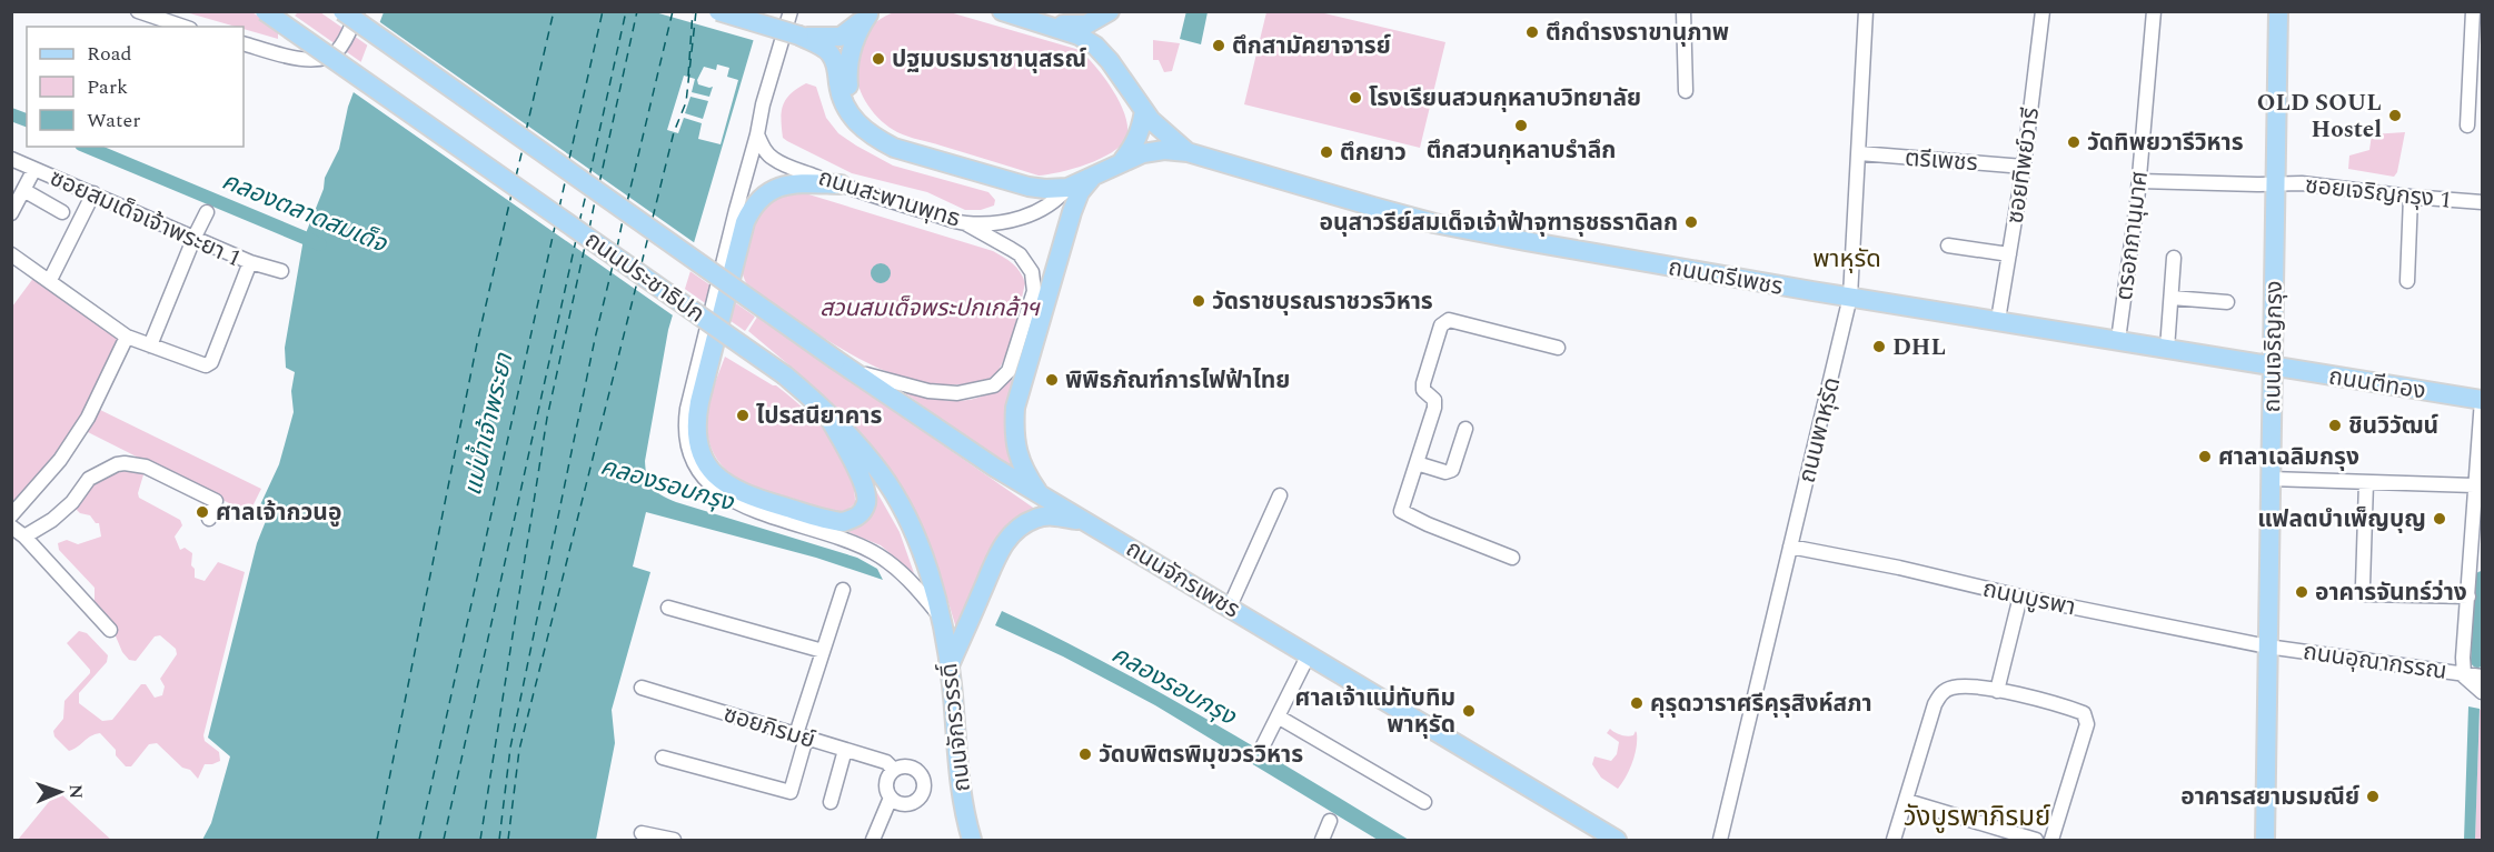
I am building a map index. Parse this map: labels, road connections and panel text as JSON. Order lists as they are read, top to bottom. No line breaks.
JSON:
{"streets":{"main road":["ถนนประชาธิปก","ถนนตรีเพชร","ถนนเจริญกรุง","ถนนตีทอง","ถนนจักรเพชร","ถนนจักรวรรดิ์"],"street":["ตรีเพชร","ซอยทิพย์วารี","ซอยเจริญกรุง 1","ถนนสะพานพุทธ","ซอยสมเด็จเจ้าพระยา 1","ตรอกภานุมาศ","ถนนพาหุรัด","ถนนบูรพา","ถนนอุณากรรณ","ซอยภิรมย์"]},"crossings":[["ตรีเพชร","ซอยทิพย์วารี"],["ตรีเพชร","ถนนพาหุรัด"],["ซอยทิพย์วารี","ถนนตรีเพชร"],["ซอยเจริญกรุง 1","ตรอกภานุมาศ"],["ซอยเจริญกรุง 1","ถนนเจริญกรุง"],["ถนนสะพานพุทธ","ถนนจักรเพชร"],["ตรอกภานุมาศ","ถนนตรีเพชร"],["ถนนประชาธิปก","ถนนจักรเพชร"],["ถนนประชาธิปก","ถนนจักรวรรดิ์"],["ถนนตรีเพชร","ถนนเจริญกรุง"],["ถนนตรีเพชร","ถนนตีทอง"],["ถนนตรีเพชร","ถนนพาหุรัด"],["ถนนตรีเพชร","ถนนจักรเพชร"],["ถนนเจริญกรุง","ถนนตีทอง"],["ถนนเจริญกรุง","ถนนบูรพา"],["ถนนเจริญกรุง","ถนนอุณากรรณ"],["ถนนพาหุรัด","ถนนบูรพา"],["ถนนบูรพา","ถนนอุณากรรณ"]],"districts":["พาหุรัด","วังบูรพาภิรมย์"],"water":["คลองตลาดสมเด็จ","แม่น้ำเจ้าพระยา","คลองรอบกรุง"],"parks":["สวนสมเด็จพระปกเกล้าฯ"],"places":["ตึกดำรงราขานุภาพ","ตึกสามัคยาจารย์","ปฐมบรมราชานุสรณ์","โรงเรียนสวนกุหลาบวิทยาลัย","OLD SOUL Hostel","ตึกสวนกุหลาบรำลึก","วัดทิพยวารีวิหาร","ตึกยาว","อนุสาวรีย์สมเด็จเจ้าฟ้าจุฑาธุชธราดิลก","วัดราชบุรณราชวรวิหาร","DHL","พิพิธภัณฑ์การไฟฟ้าไทย","ไปรสนียาคาร","ชินวิวัฒน์","ศาลาเฉลิมกรุง","ศาลเจ้ากวนอู","แฟลตบำเพ็ญบุญ","อาคารจันทร์ว่าง","คุรุดวาราศรีคุรุสิงห์สภา","ศาลเจ้าแม่ทับทิม พาหุรัด","วัดบพิตรพิมุขวรวิหาร","อาคารสยามรมณีย์"],"legend":["Road","Park","Water"],"north":"right"}
